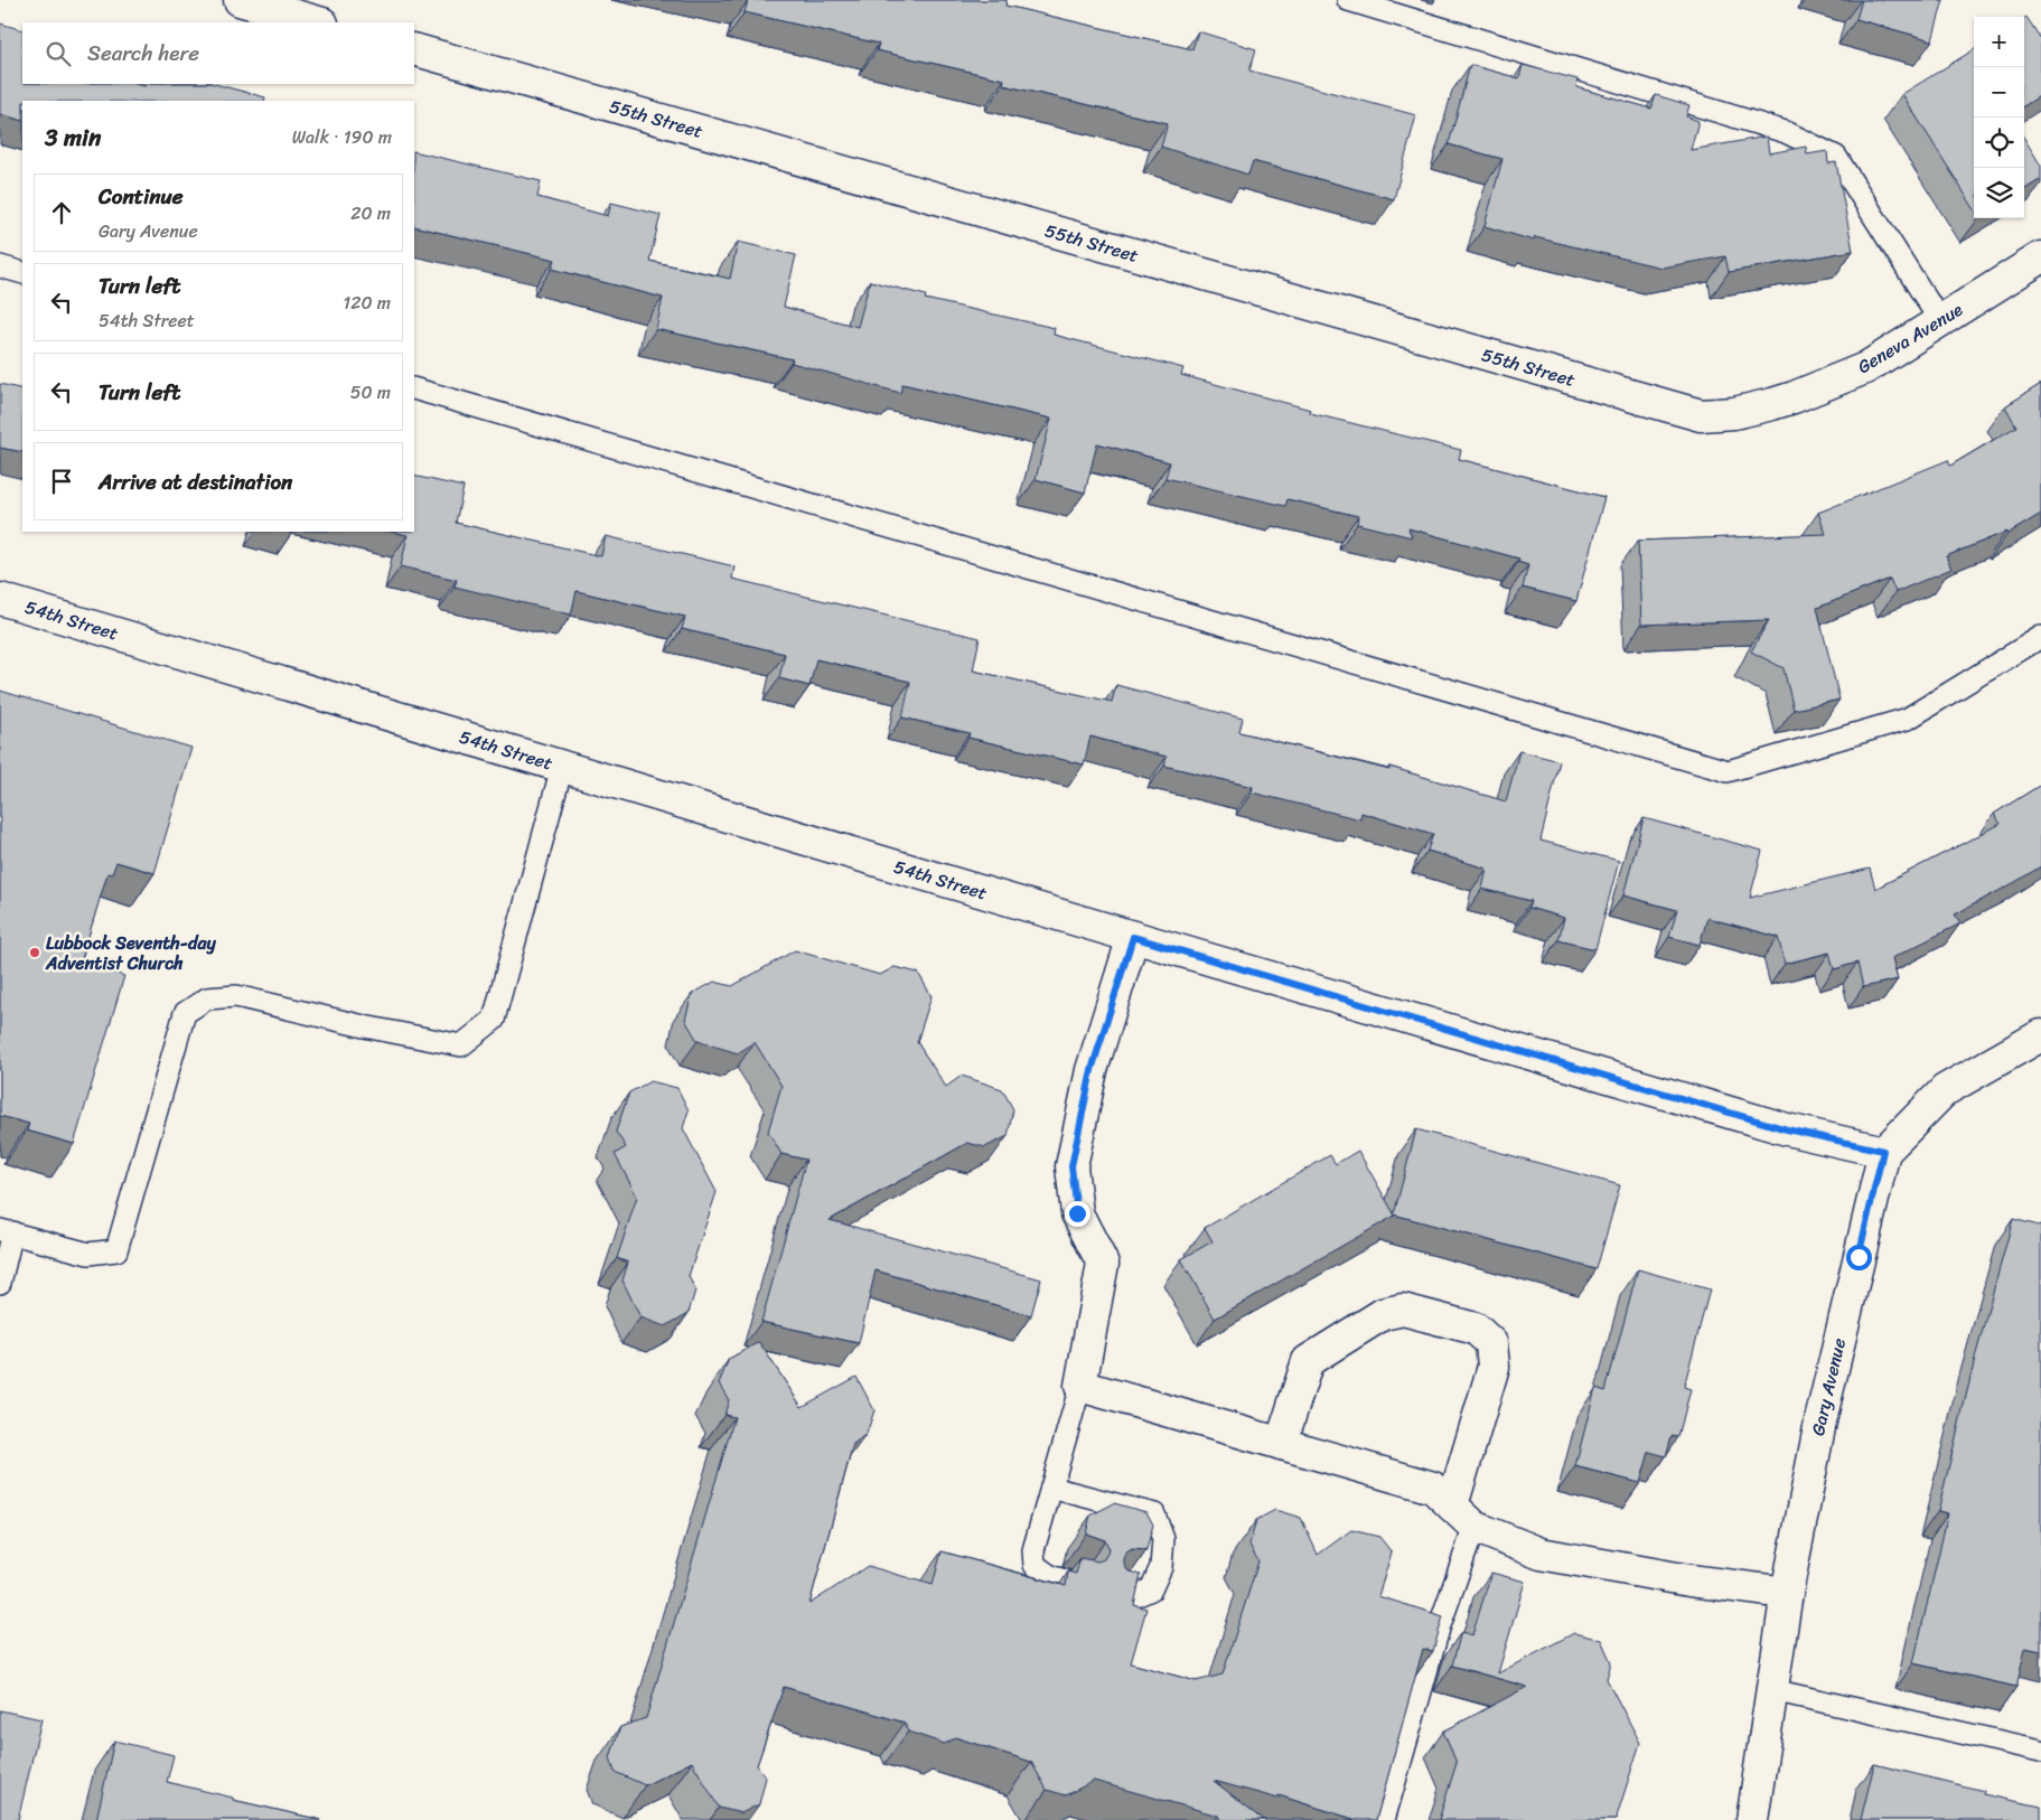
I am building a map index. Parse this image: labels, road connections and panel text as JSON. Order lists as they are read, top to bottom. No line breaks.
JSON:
{"streets":{"street":["55th Street","Geneva Avenue","54th Street","Gary Avenue"]},"crossings":[["55th Street","Geneva Avenue"],["54th Street","Gary Avenue"]],"places":["Lubbock Seventh-day Adventist Church"],"page":{"map_buttons":["+","−"],"search":"Search here","heading":["3 min","Walk · 190 m"],"list":[["Continue","Gary Avenue","20 m"],["Turn left","54th Street","120 m"],["Turn left","50 m"],"Arrive at destination"]}}
